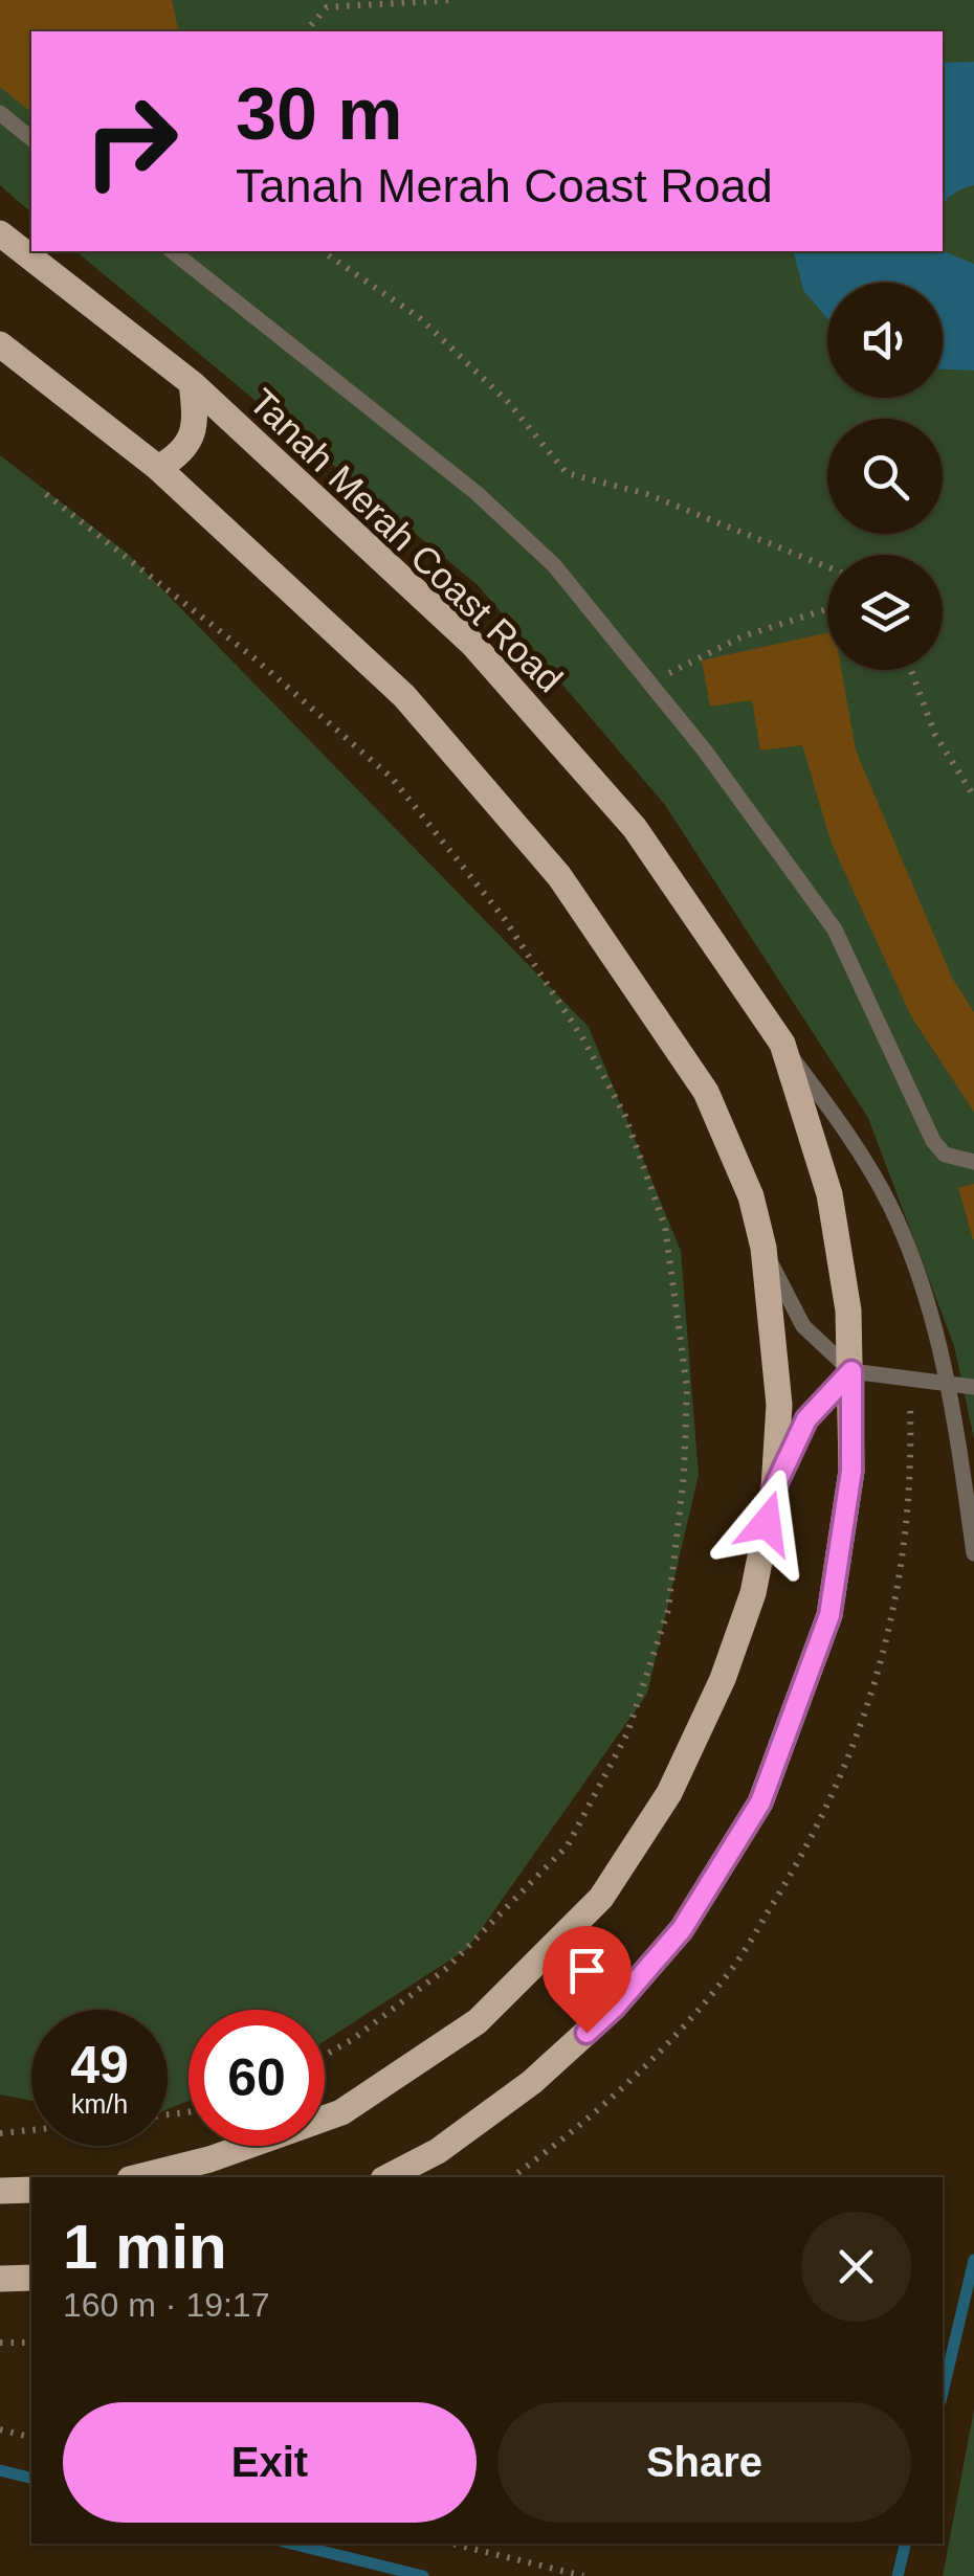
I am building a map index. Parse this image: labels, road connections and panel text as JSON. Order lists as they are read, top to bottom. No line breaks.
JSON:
{"streets":{"main road":["Tanah Merah Coast Road"]},"page":{"turn":["30 m","Tanah Merah Coast Road"],"speed":"49 km/h","limit":"60","heading":["1 min","160 m · 19:17"],"buttons":["Exit","Share"]}}
